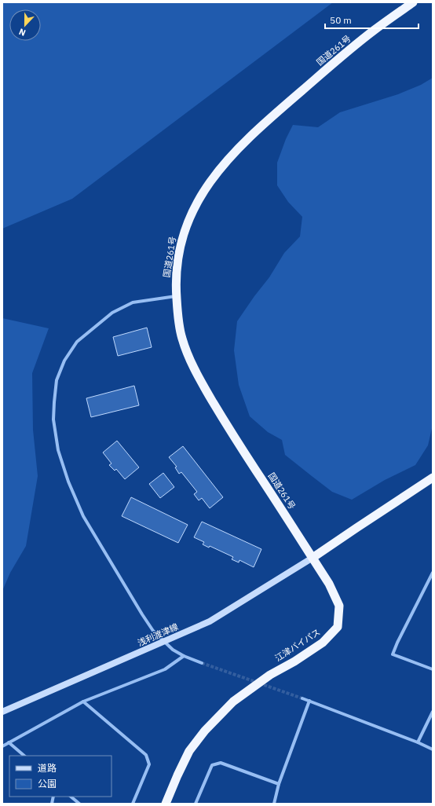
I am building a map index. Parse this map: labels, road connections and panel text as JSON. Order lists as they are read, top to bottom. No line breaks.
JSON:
{"streets":{"highway":["国道261号","江津バイパス"],"main road":["浅利渡津線"]},"crossings":[["国道261号","浅利渡津線"],["国道261号","江津バイパス"],["浅利渡津線","江津バイパス"]],"legend":["道路","公園"],"scale_bar":"50 m","north":"bottom"}
